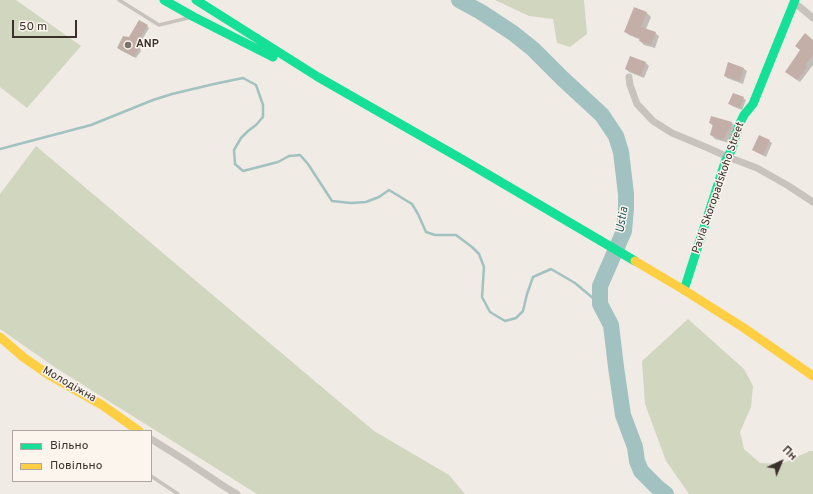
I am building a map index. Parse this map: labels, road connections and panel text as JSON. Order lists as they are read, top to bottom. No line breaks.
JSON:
{"streets":{"main road":["Pavla Skoropadskoho Street","Молодіжна"]},"water":["Ustia"],"places":["ANP"],"legend":["Вільно","Повільно"],"scale_bar":"50 m","north":"top right"}
